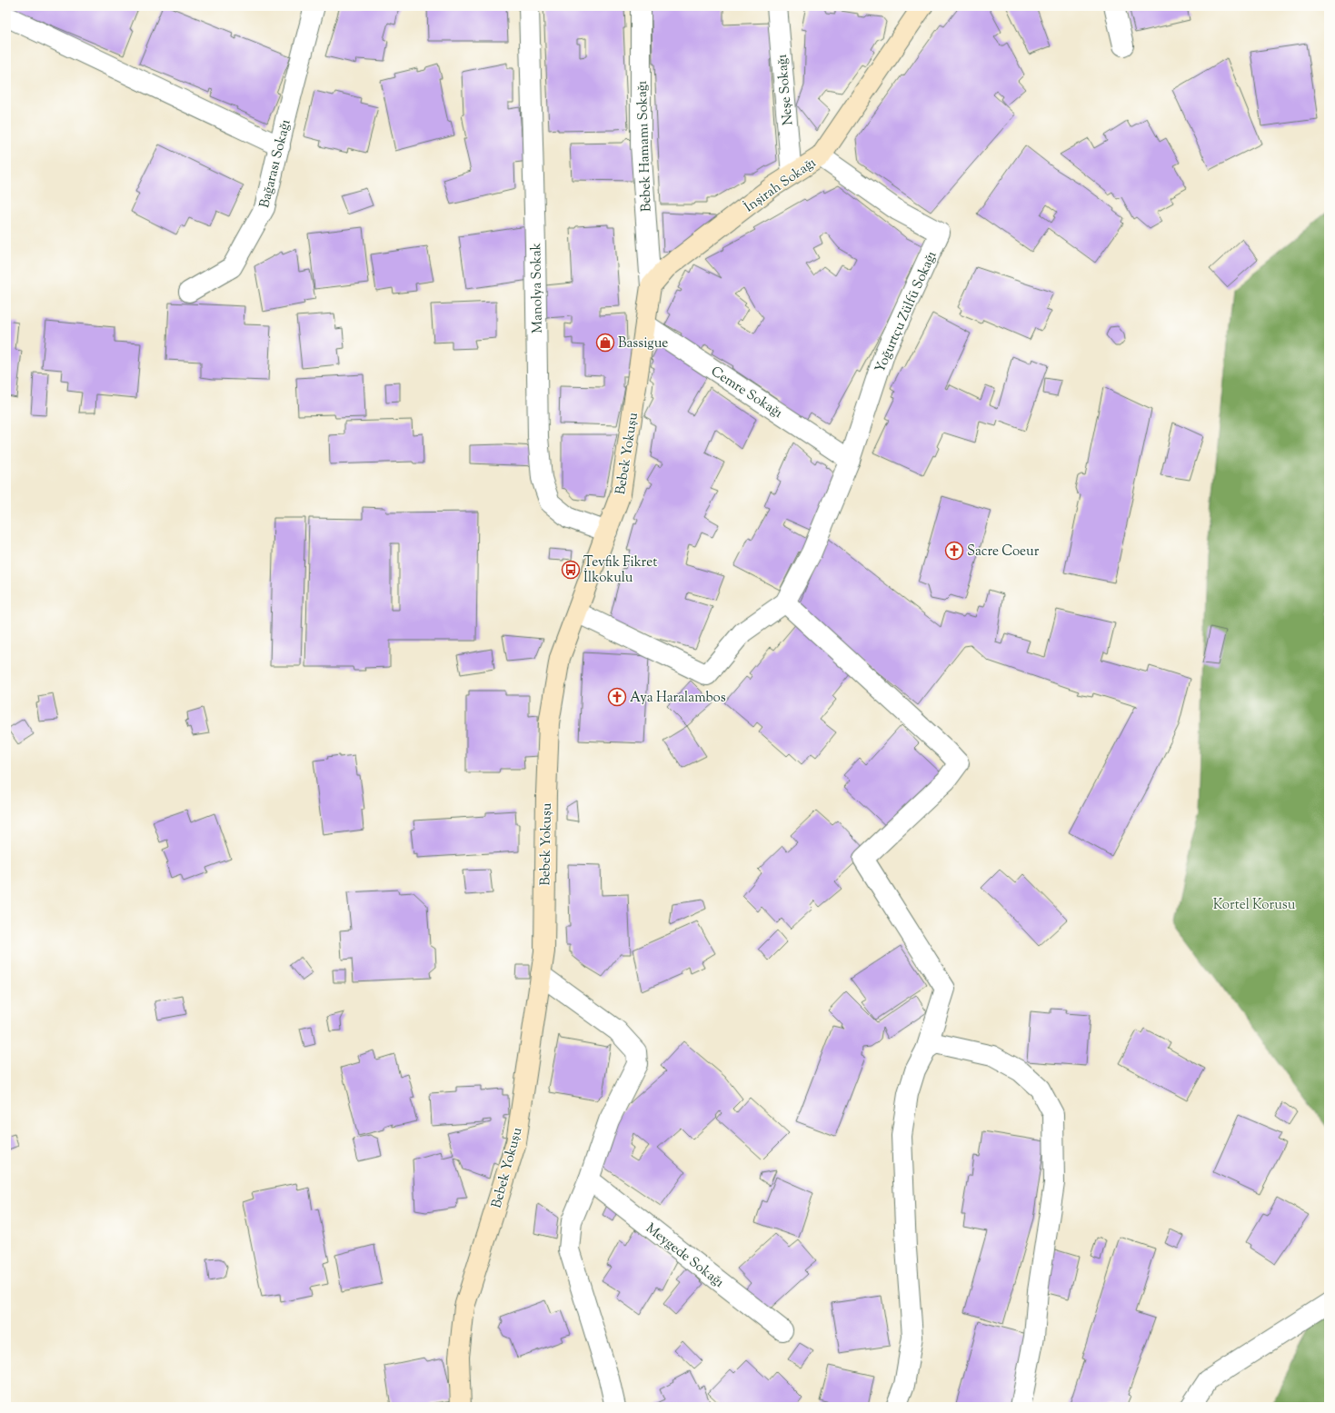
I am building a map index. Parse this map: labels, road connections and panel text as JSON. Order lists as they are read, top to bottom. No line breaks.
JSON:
{"streets":{"street":["Neşe Sokağı","Bebek Hamamı Sokağı","Bağarası Sokağı","İnşirah Sokağı","Manolya Sokak","Yoğurtçu Zülfü Sokağı","Cemre Sokağı","Bebek Yokuşu","Meygede Sokağı"]},"crossings":[["Neşe Sokağı","İnşirah Sokağı"],["Bebek Hamamı Sokağı","İnşirah Sokağı"],["Bebek Hamamı Sokağı","Bebek Yokuşu"],["İnşirah Sokağı","Yoğurtçu Zülfü Sokağı"],["İnşirah Sokağı","Bebek Yokuşu"],["Manolya Sokak","Bebek Yokuşu"],["Yoğurtçu Zülfü Sokağı","Cemre Sokağı"],["Cemre Sokağı","Bebek Yokuşu"]],"parks":["Kortel Korusu"],"places":{"shop":["Bassigue"],"church":["Sacre Coeur","Aya Haralambos"],"bus stop":["Tevfik Fikret İlkokulu"]}}
